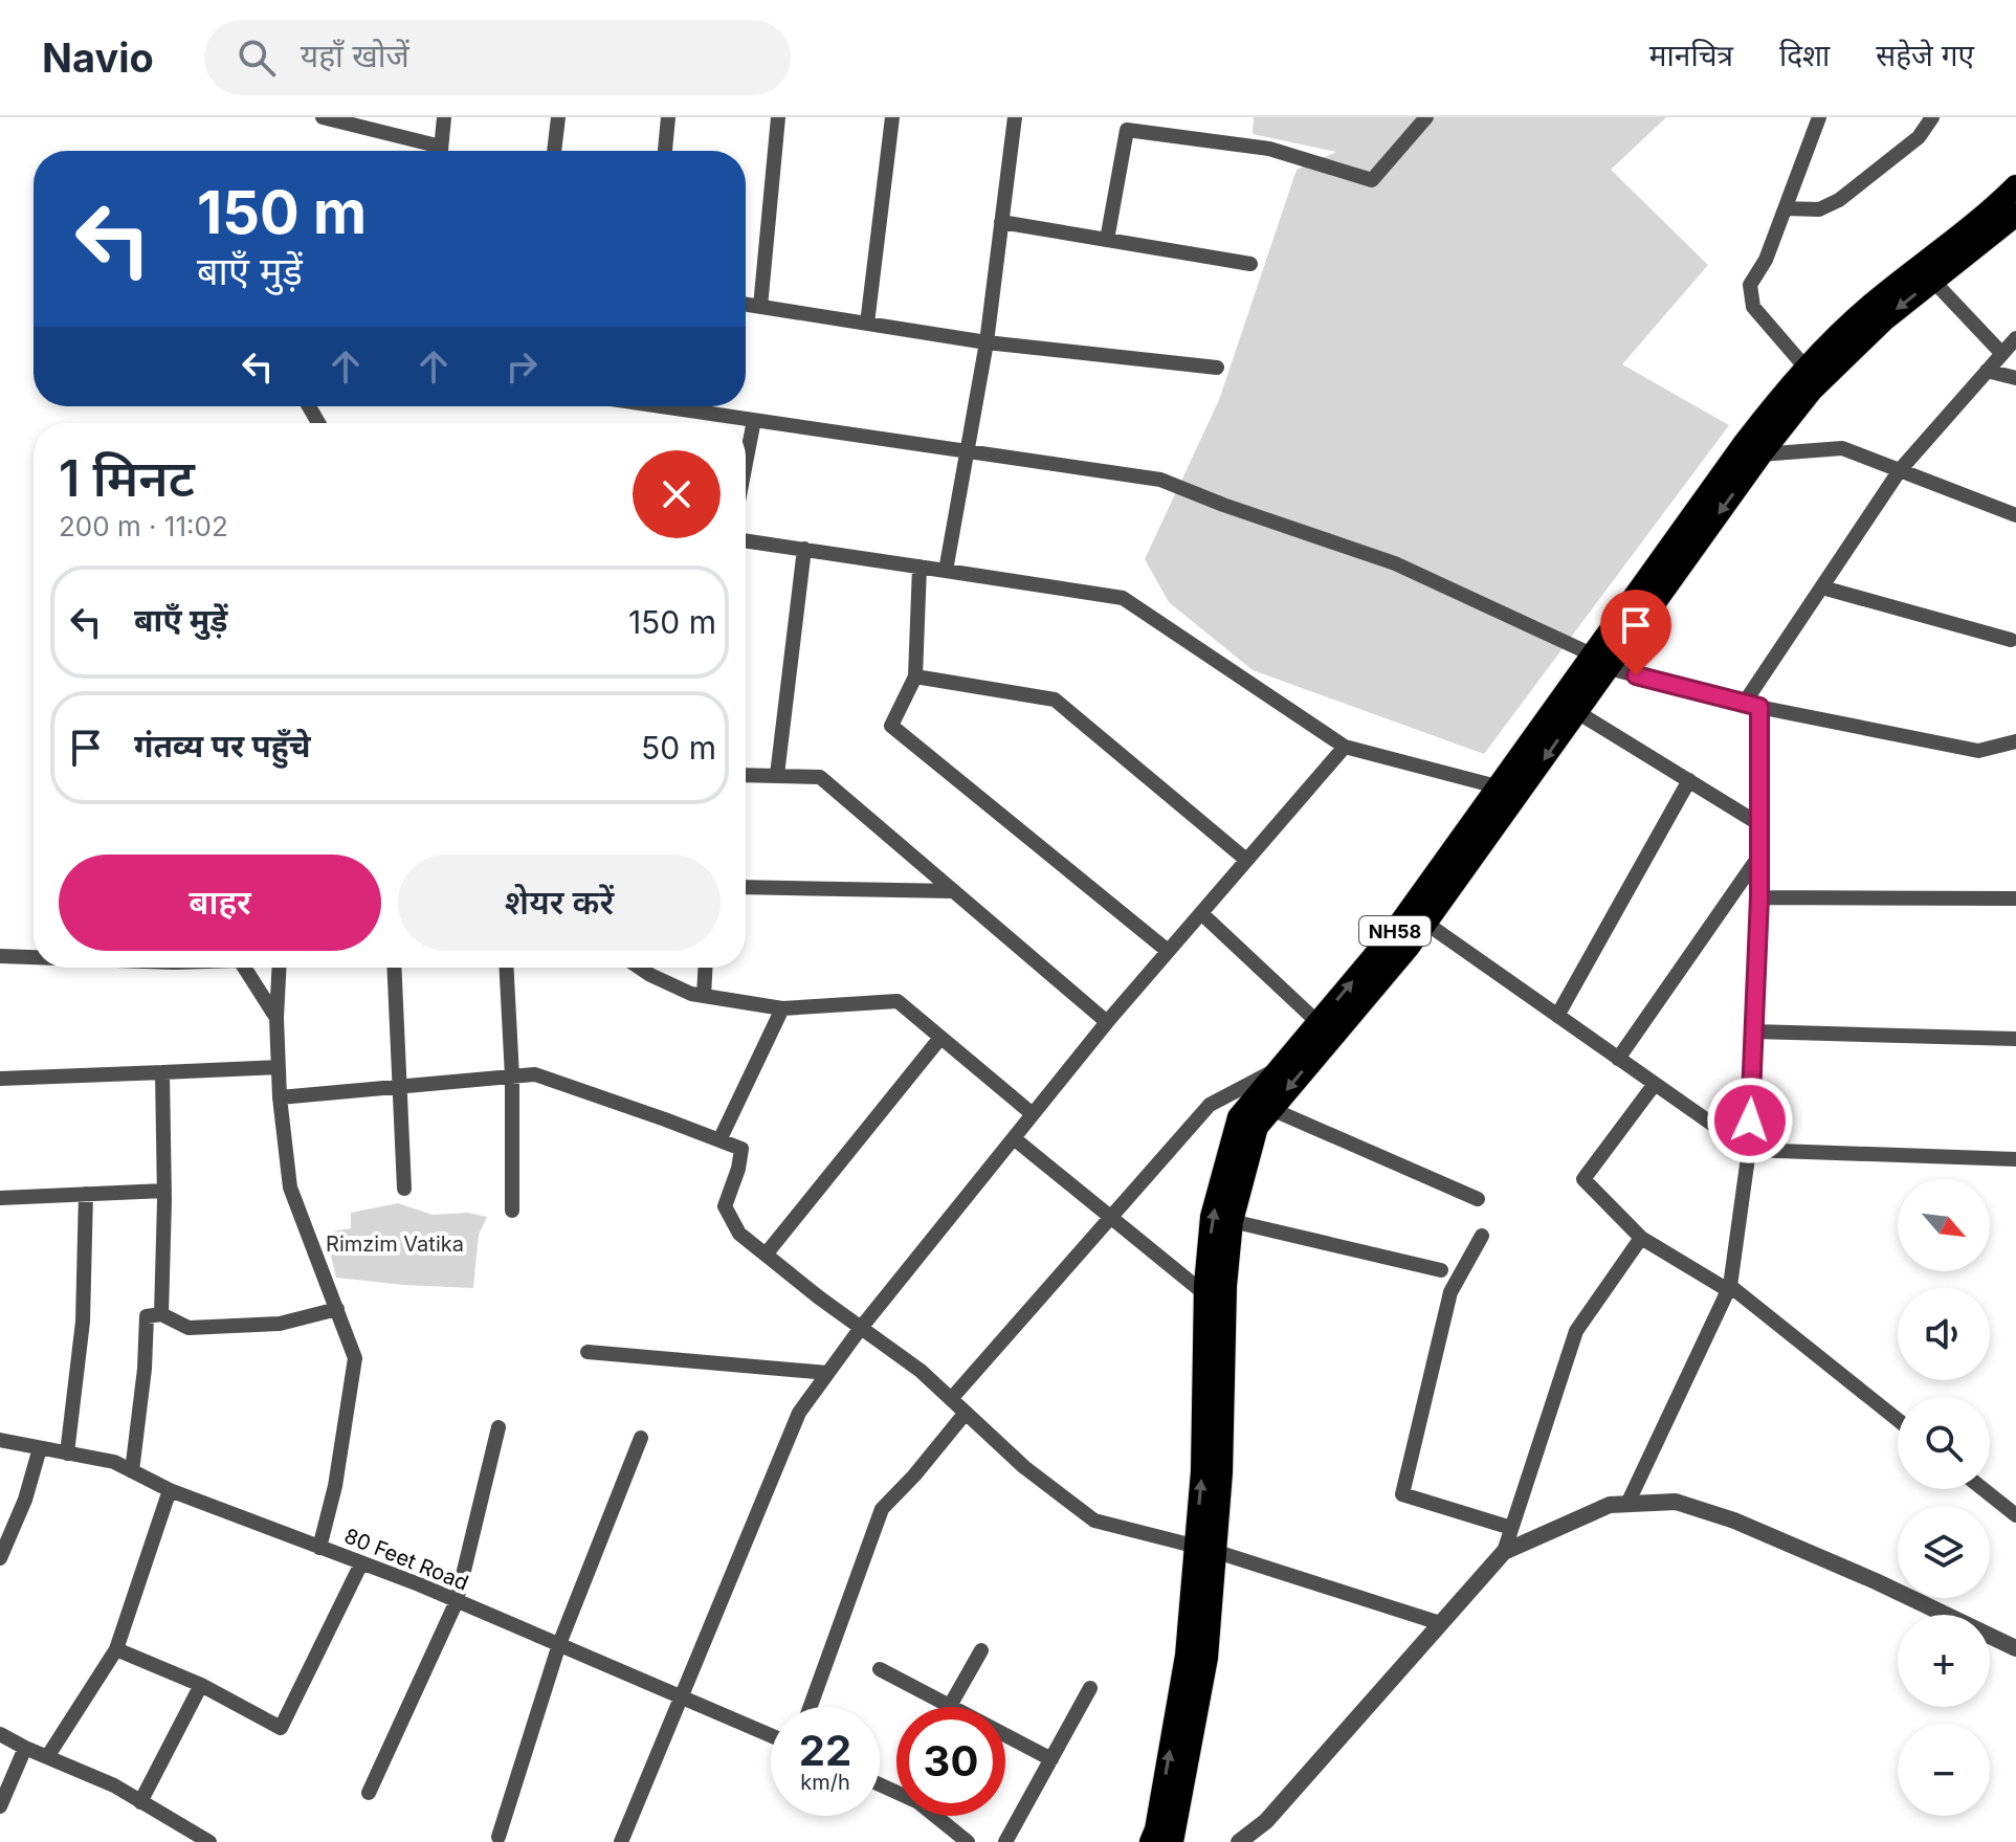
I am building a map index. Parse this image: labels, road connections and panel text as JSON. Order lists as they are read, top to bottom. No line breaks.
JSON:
{"streets":{"highway":["NH58"],"street":["80 Feet Road"]},"parks":["Rimzim Vatika"],"north":"bottom right","page":{"header":"Navio","search":"यहाँ खोजें","nav":["मानचित्र","दिशा","सहेजे गए"],"turn":["150 m","बाएँ मुड़ें"],"heading":["1 मिनट","200 m · 11:02"],"list":[{"name":"बाएँ मुड़ें","value":"150 m"},{"name":"गंतव्य पर पहुँचे","value":"50 m"}],"buttons":["बाहर","शेयर करें"],"map_buttons":["+","−"],"speed":"22 km/h","limit":"30"}}
